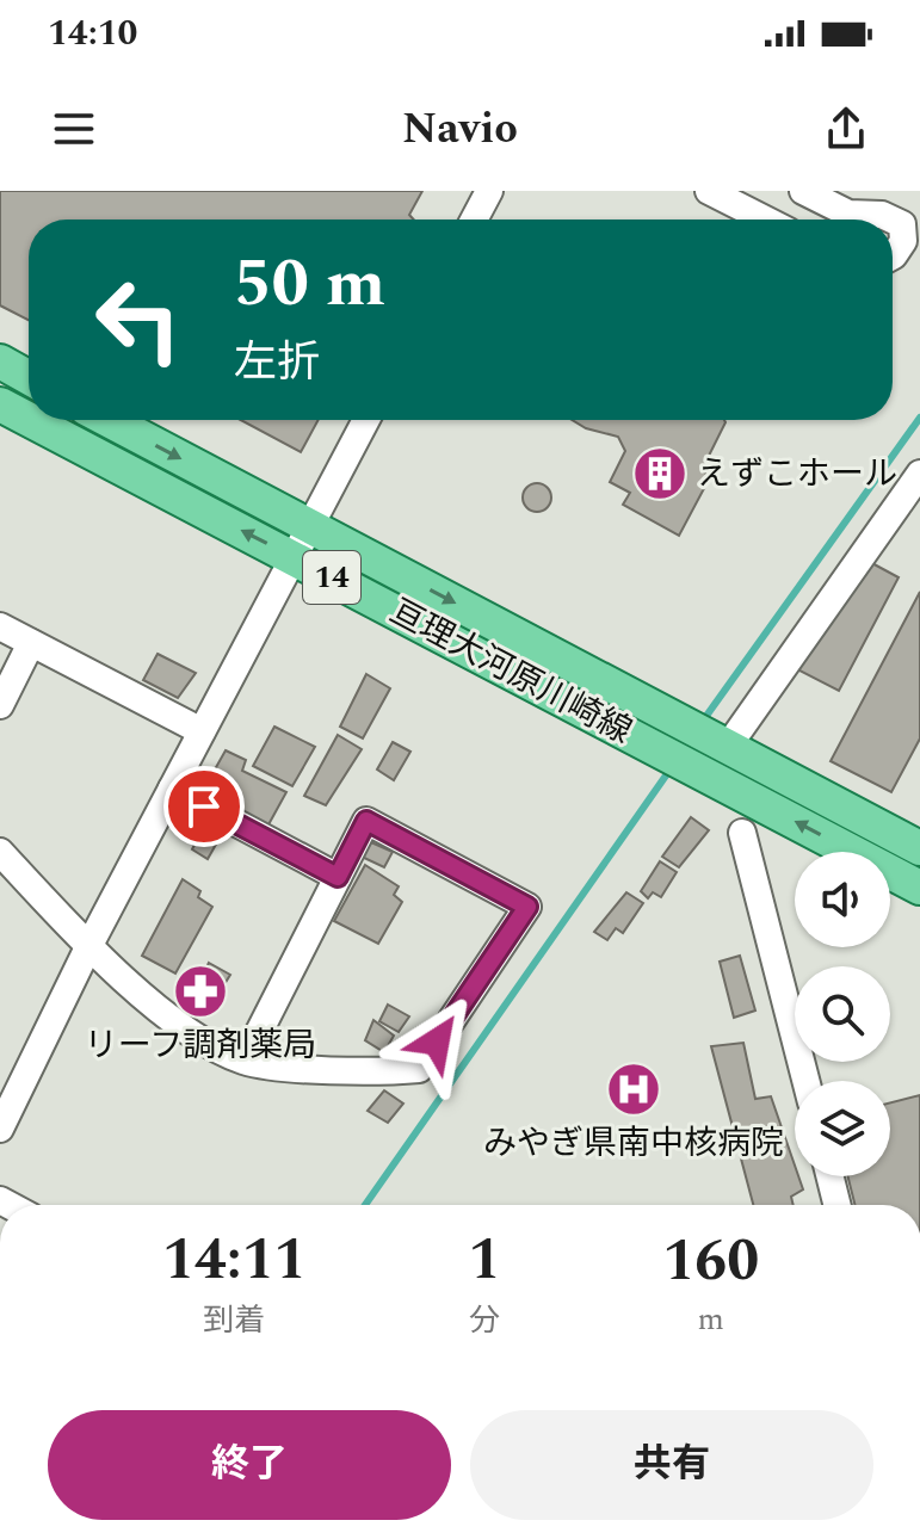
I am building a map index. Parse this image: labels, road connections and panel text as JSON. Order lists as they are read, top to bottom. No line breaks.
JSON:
{"streets":{"main road":["14","亘理大河原川崎線"]},"places":{"building":["えずこホール"],"pharmacy":["リーフ調剤薬局"],"hospital":["みやぎ県南中核病院"]},"page":{"status":"14:10","header":"Navio","turn":["50 m","左折"],"eta":["14:11","到着","1","分","160","m"],"buttons":["終了","共有"]}}
